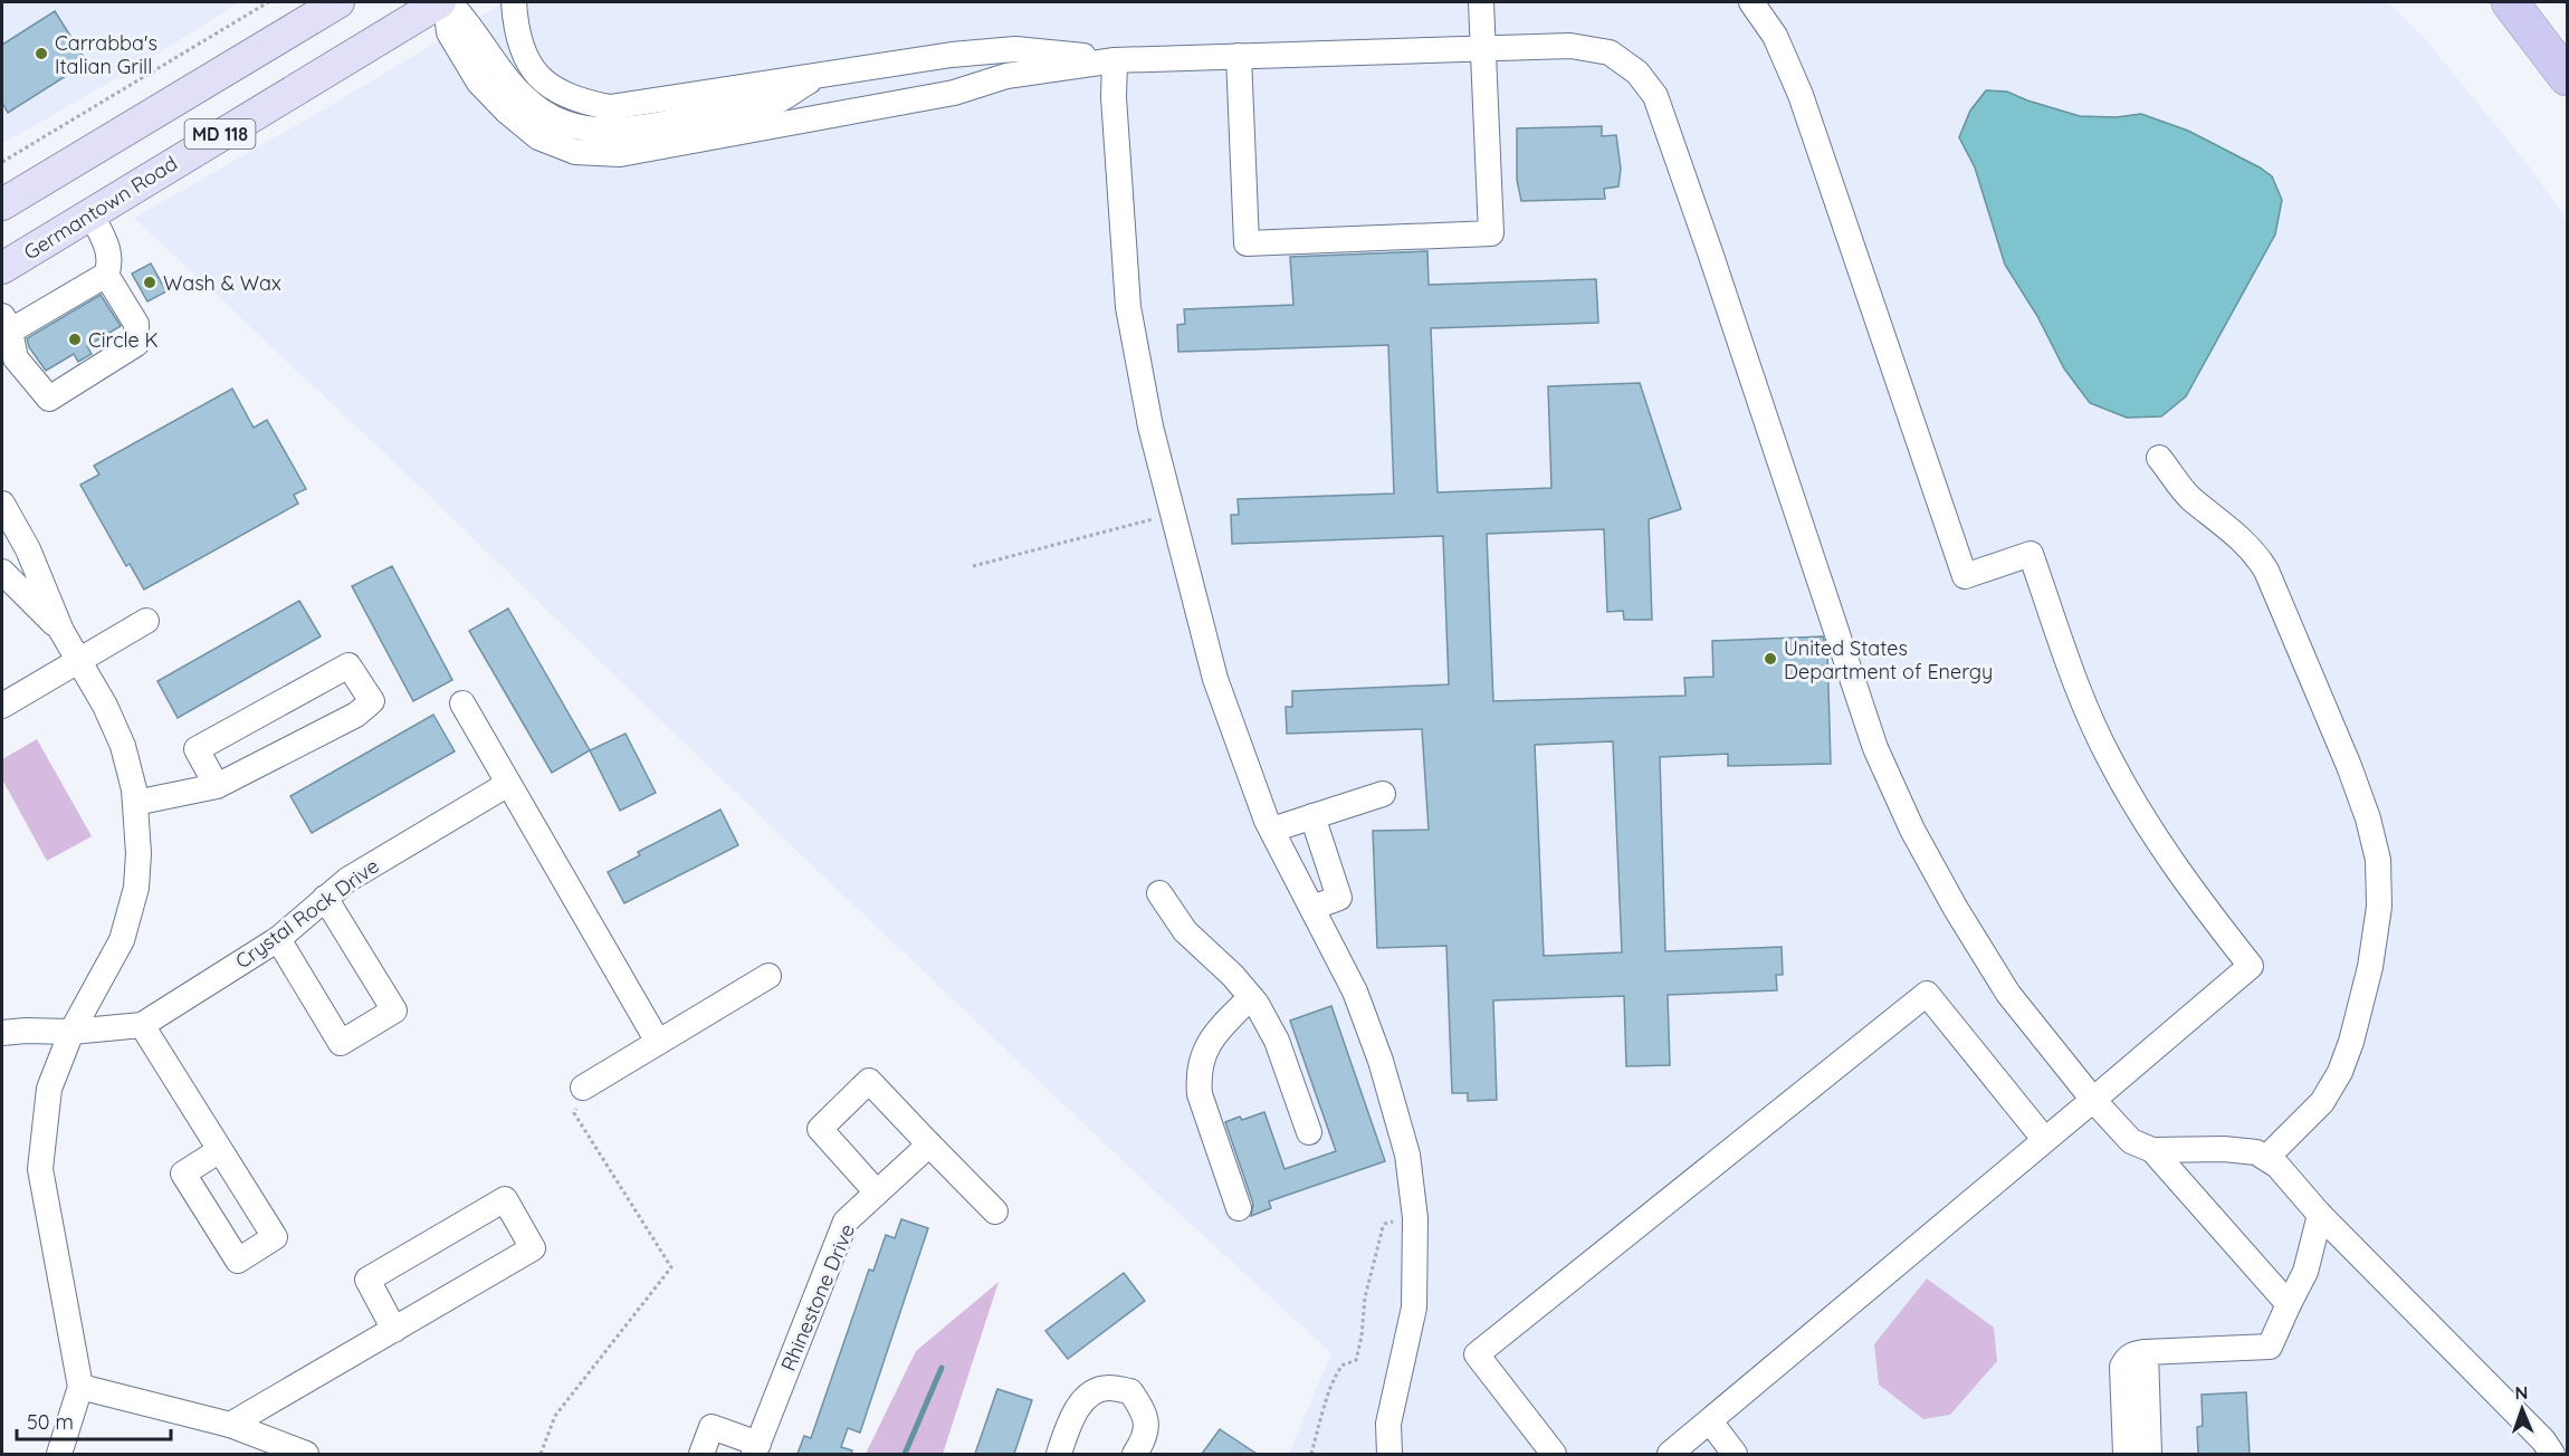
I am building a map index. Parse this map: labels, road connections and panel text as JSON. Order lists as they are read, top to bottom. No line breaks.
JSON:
{"streets":{"main road":["MD 118","Germantown Road"],"street":["Crystal Rock Drive","Rhinestone Drive"]},"places":["Carrabba's Italian Grill","Wash & Wax","Circle K","United States Department of Energy"],"scale_bar":"50 m","north":"top"}
